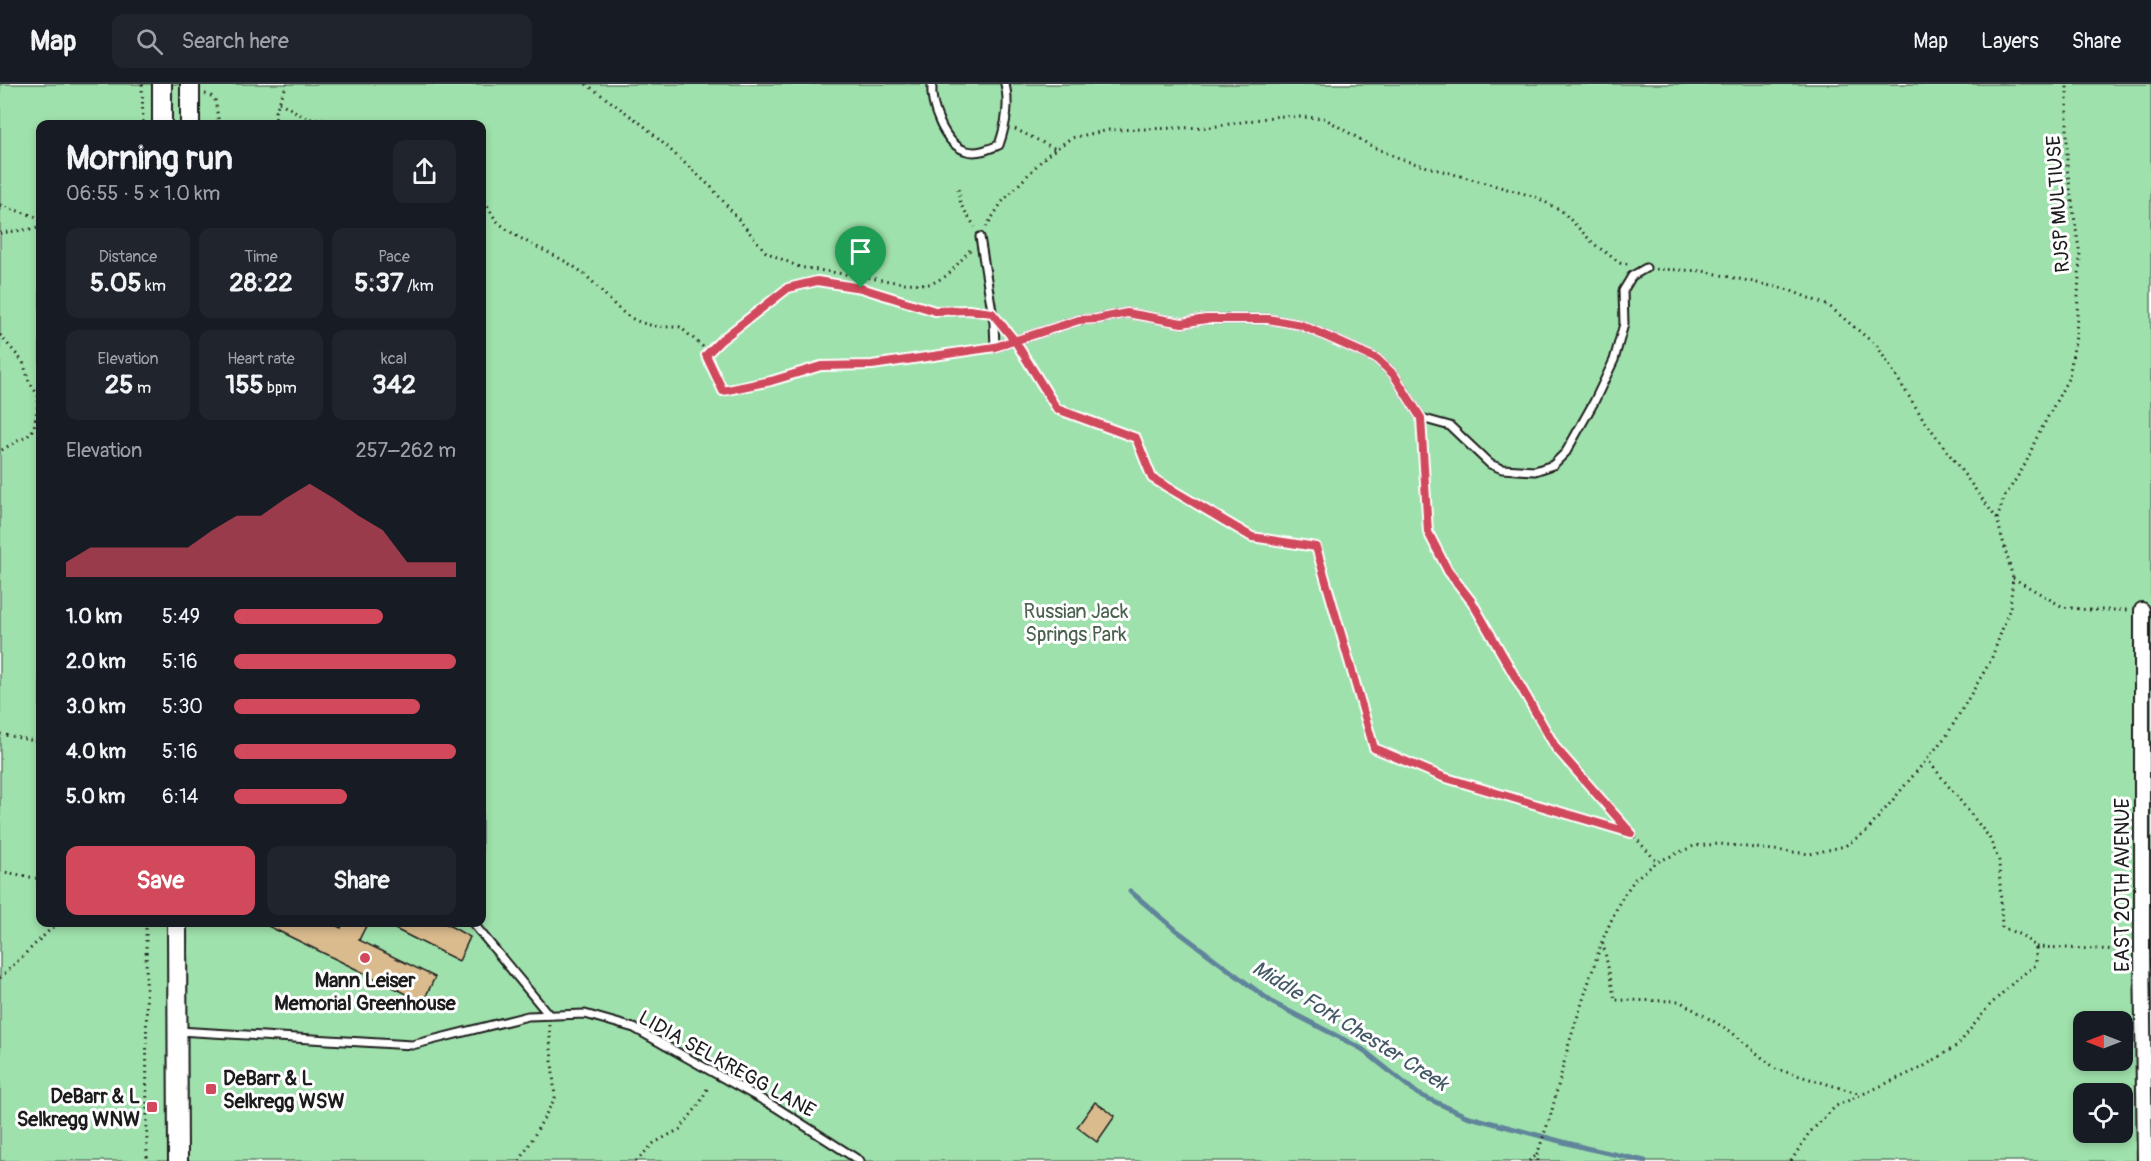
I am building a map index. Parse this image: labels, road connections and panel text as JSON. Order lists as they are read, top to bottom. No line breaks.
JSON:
{"streets":{"street":["EAST 20TH AVENUE"],"lane":["LIDIA SELKREGG LANE"],"path":["RJSP MULTIUSE"]},"water":["Middle Fork Chester Creek"],"parks":["Russian Jack Springs Park"],"places":{"other":["Mann Leiser Memorial Greenhouse"],"transit":["DeBarr & L Selkregg WSW","DeBarr & L Selkregg WNW"]},"north":"left","page":{"header":"Map","search":"Search here","nav":["Map","Layers","Share"],"heading":["Morning run","06:55 · 5 × 1.0 km"],"stats":[["Distance","5.05 km"],["Time","28:22"],["Pace","5:37 /km"],["Elevation","25 m"],["Heart rate","155 bpm"],["kcal","342"]],"chart":["Elevation","257–262 m"],"list":[{"name":"1.0 km","note":"5:49"},{"name":"2.0 km","note":"5:16"},{"name":"3.0 km","note":"5:30"},{"name":"4.0 km","note":"5:16"},{"name":"5.0 km","note":"6:14"}],"buttons":["Save","Share"]}}
